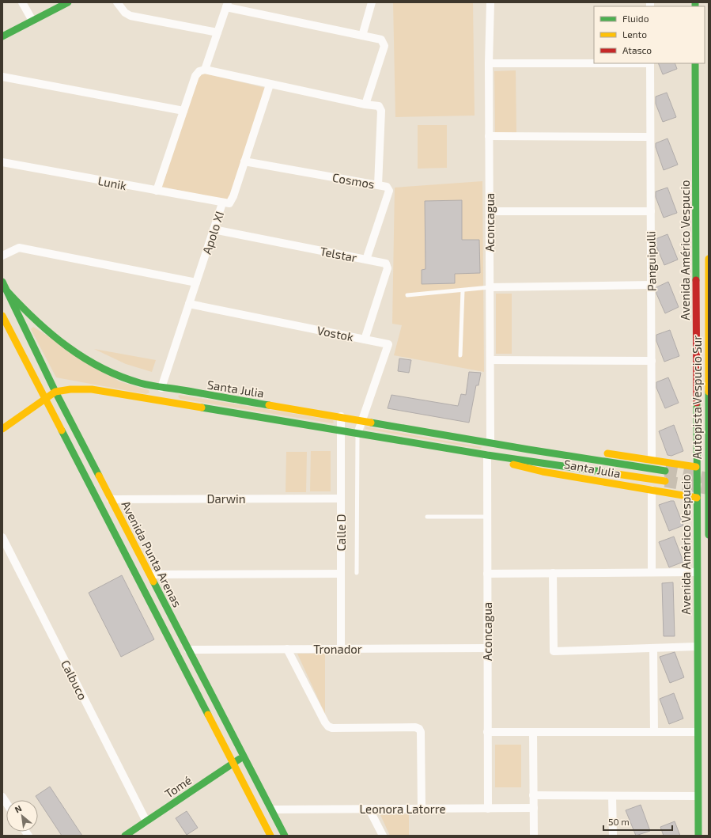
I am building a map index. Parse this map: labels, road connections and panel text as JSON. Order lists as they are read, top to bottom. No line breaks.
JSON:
{"streets":{"main road":["Avenida Américo Vespucio","Santa Julia","Autopista Vespucio Sur","Avenida Punta Arenas","Tomé"],"street":["Cosmos","Lunik","Aconcagua","Apolo XI","Telstar","Panguipulli","Vostok","Darwin","Calle D","Tronador","Calbuco","Leonora Latorre"]},"crossings":[["Cosmos","Apolo XI"],["Cosmos","Telstar"],["Lunik","Apolo XI"],["Aconcagua","Santa Julia"],["Aconcagua","Tronador"],["Aconcagua","Leonora Latorre"],["Apolo XI","Telstar"],["Apolo XI","Vostok"],["Apolo XI","Santa Julia"],["Avenida Américo Vespucio","Santa Julia"],["Telstar","Vostok"],["Panguipulli","Santa Julia"],["Vostok","Santa Julia"],["Santa Julia","Calle D"],["Santa Julia","Avenida Punta Arenas"],["Darwin","Calle D"],["Darwin","Avenida Punta Arenas"],["Calle D","Tronador"],["Avenida Punta Arenas","Tronador"],["Avenida Punta Arenas","Tomé"],["Avenida Punta Arenas","Leonora Latorre"],["Calbuco","Tomé"]],"legend":["Fluido","Lento","Atasco"],"scale_bar":"50 m","north":"top left"}
